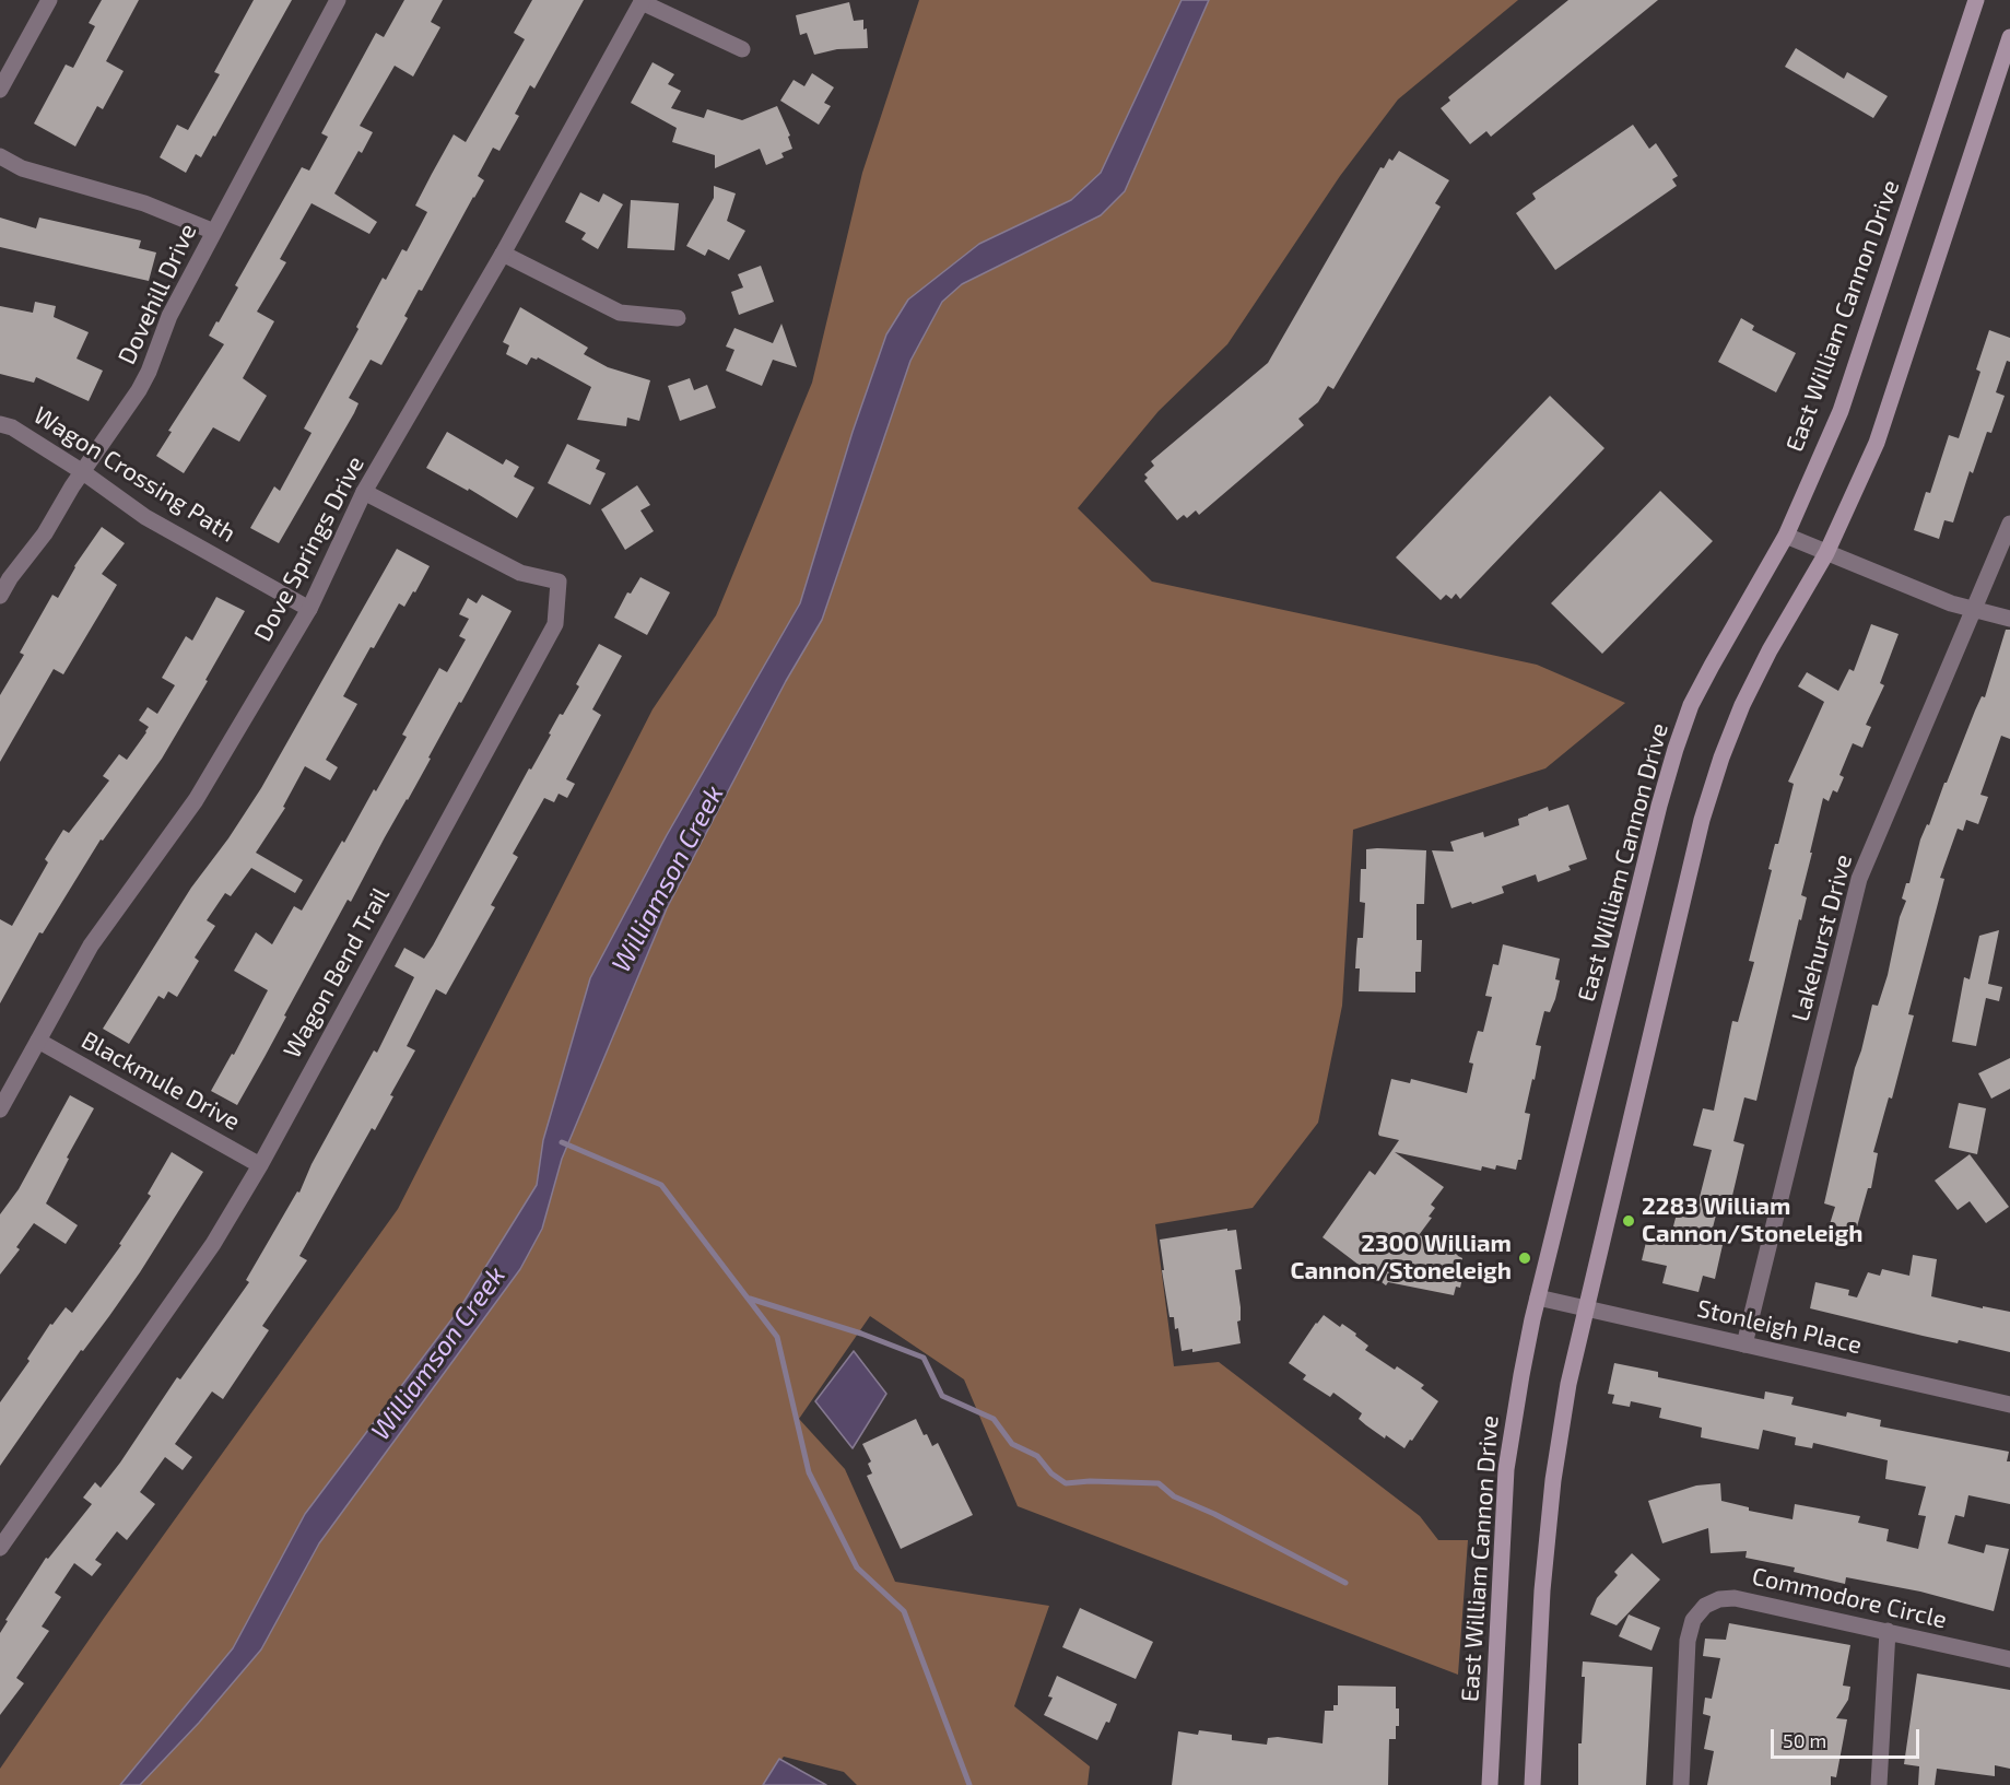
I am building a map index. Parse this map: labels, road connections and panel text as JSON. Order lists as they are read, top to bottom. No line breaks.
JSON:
{"streets":{"main road":["East William Cannon Drive"],"street":["Dovehill Drive","Wagon Crossing Path","Dove Springs Drive","Lakehurst Drive","Wagon Bend Trail","Blackmule Drive","Stonleigh Place","Commodore Circle"]},"crossings":[["Dovehill Drive","Wagon Crossing Path"],["East William Cannon Drive","Stonleigh Place"],["Wagon Crossing Path","Dove Springs Drive"],["Dove Springs Drive","Wagon Bend Trail"],["Dove Springs Drive","Blackmule Drive"],["Lakehurst Drive","Stonleigh Place"],["Wagon Bend Trail","Blackmule Drive"]],"water":["Williamson Creek"],"places":["2283 William Cannon/Stoneleigh","2300 William Cannon/Stoneleigh"],"scale_bar":"50 m"}
